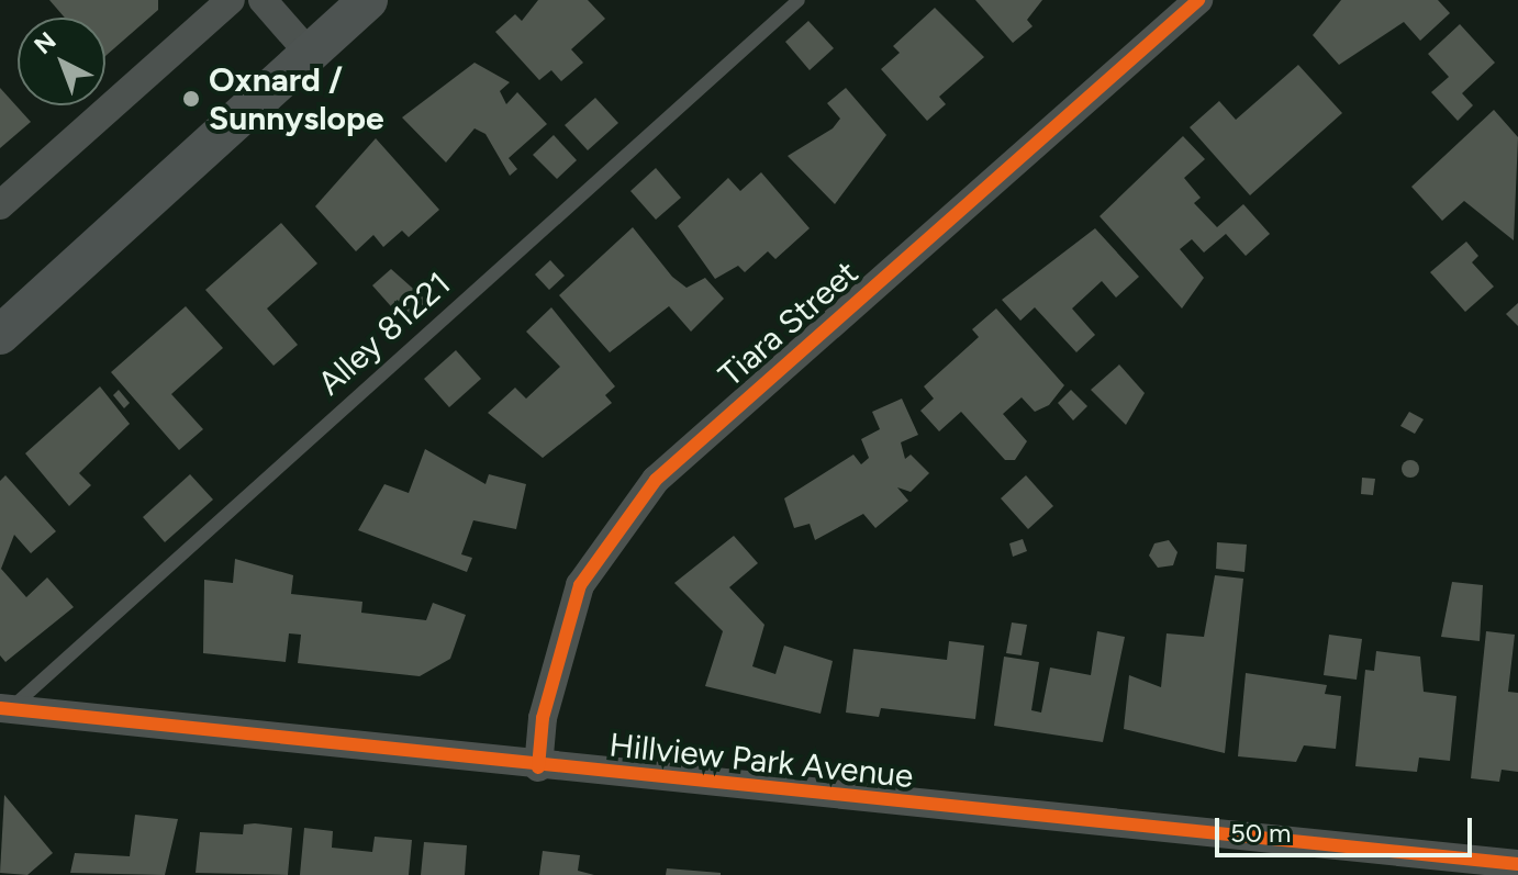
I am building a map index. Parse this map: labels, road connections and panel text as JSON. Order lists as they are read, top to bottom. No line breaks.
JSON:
{"streets":{"street":["Tiara Street","Hillview Park Avenue"],"lane":["Alley 81221"]},"crossings":[["Tiara Street","Hillview Park Avenue"],["Alley 81221","Hillview Park Avenue"]],"places":["Oxnard / Sunnyslope"],"scale_bar":"50 m","north":"top left"}
